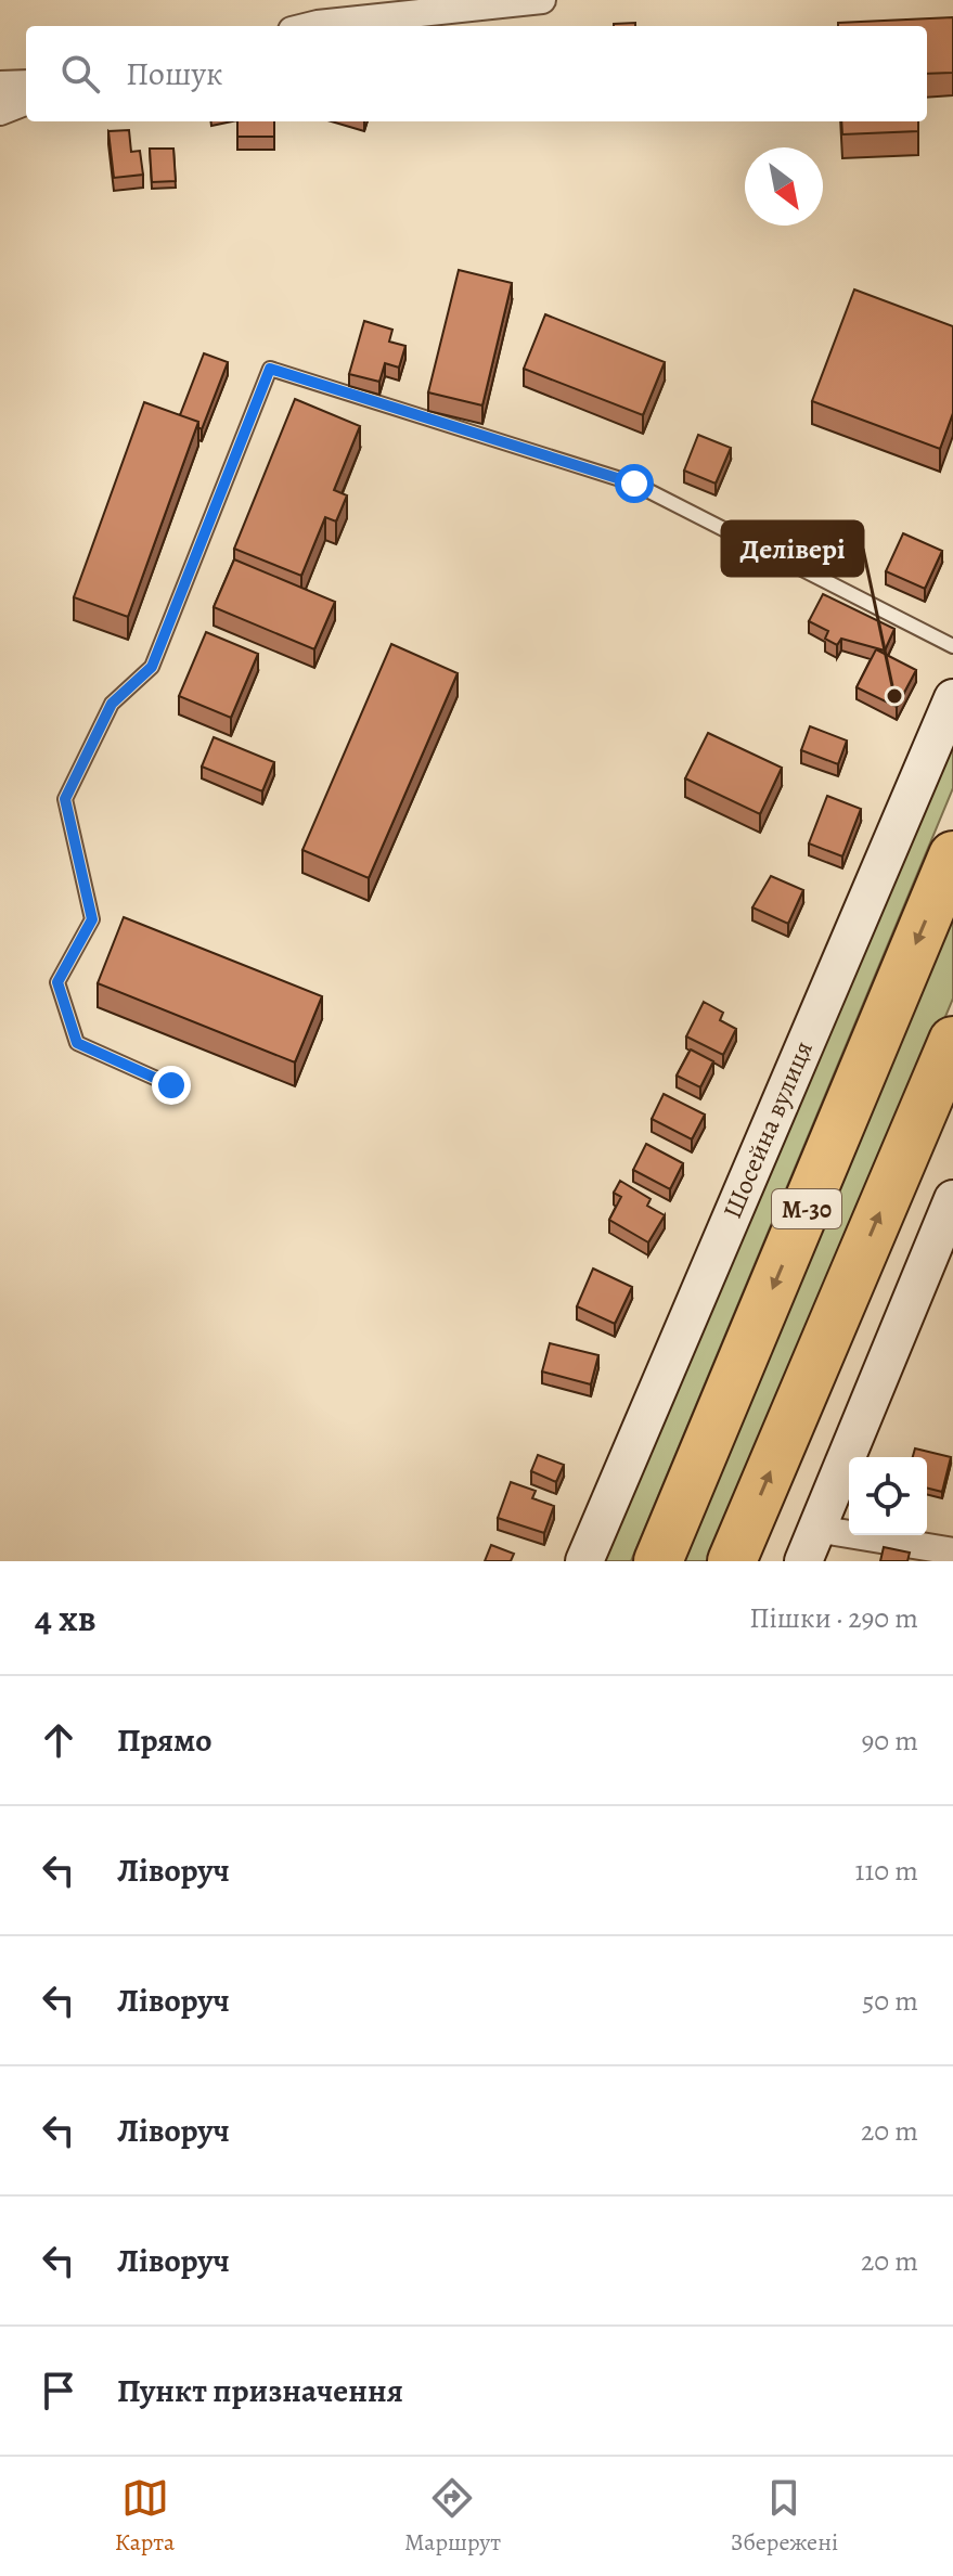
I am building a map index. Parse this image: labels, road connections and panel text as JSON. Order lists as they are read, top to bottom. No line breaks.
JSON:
{"streets":{"highway":["М-30"],"street":["Шосейна вулиця"]},"places":["Делівері"],"north":"bottom right","page":{"search":"Пошук","heading":["4 хв","Пішки · 290 m"],"list":[["Прямо","90 m"],["Ліворуч","110 m"],["Ліворуч","50 m"],["Ліворуч","20 m"],["Ліворуч","20 m"],"Пункт призначення"],"nav":["Карта","Маршрут","Збережені"]}}
